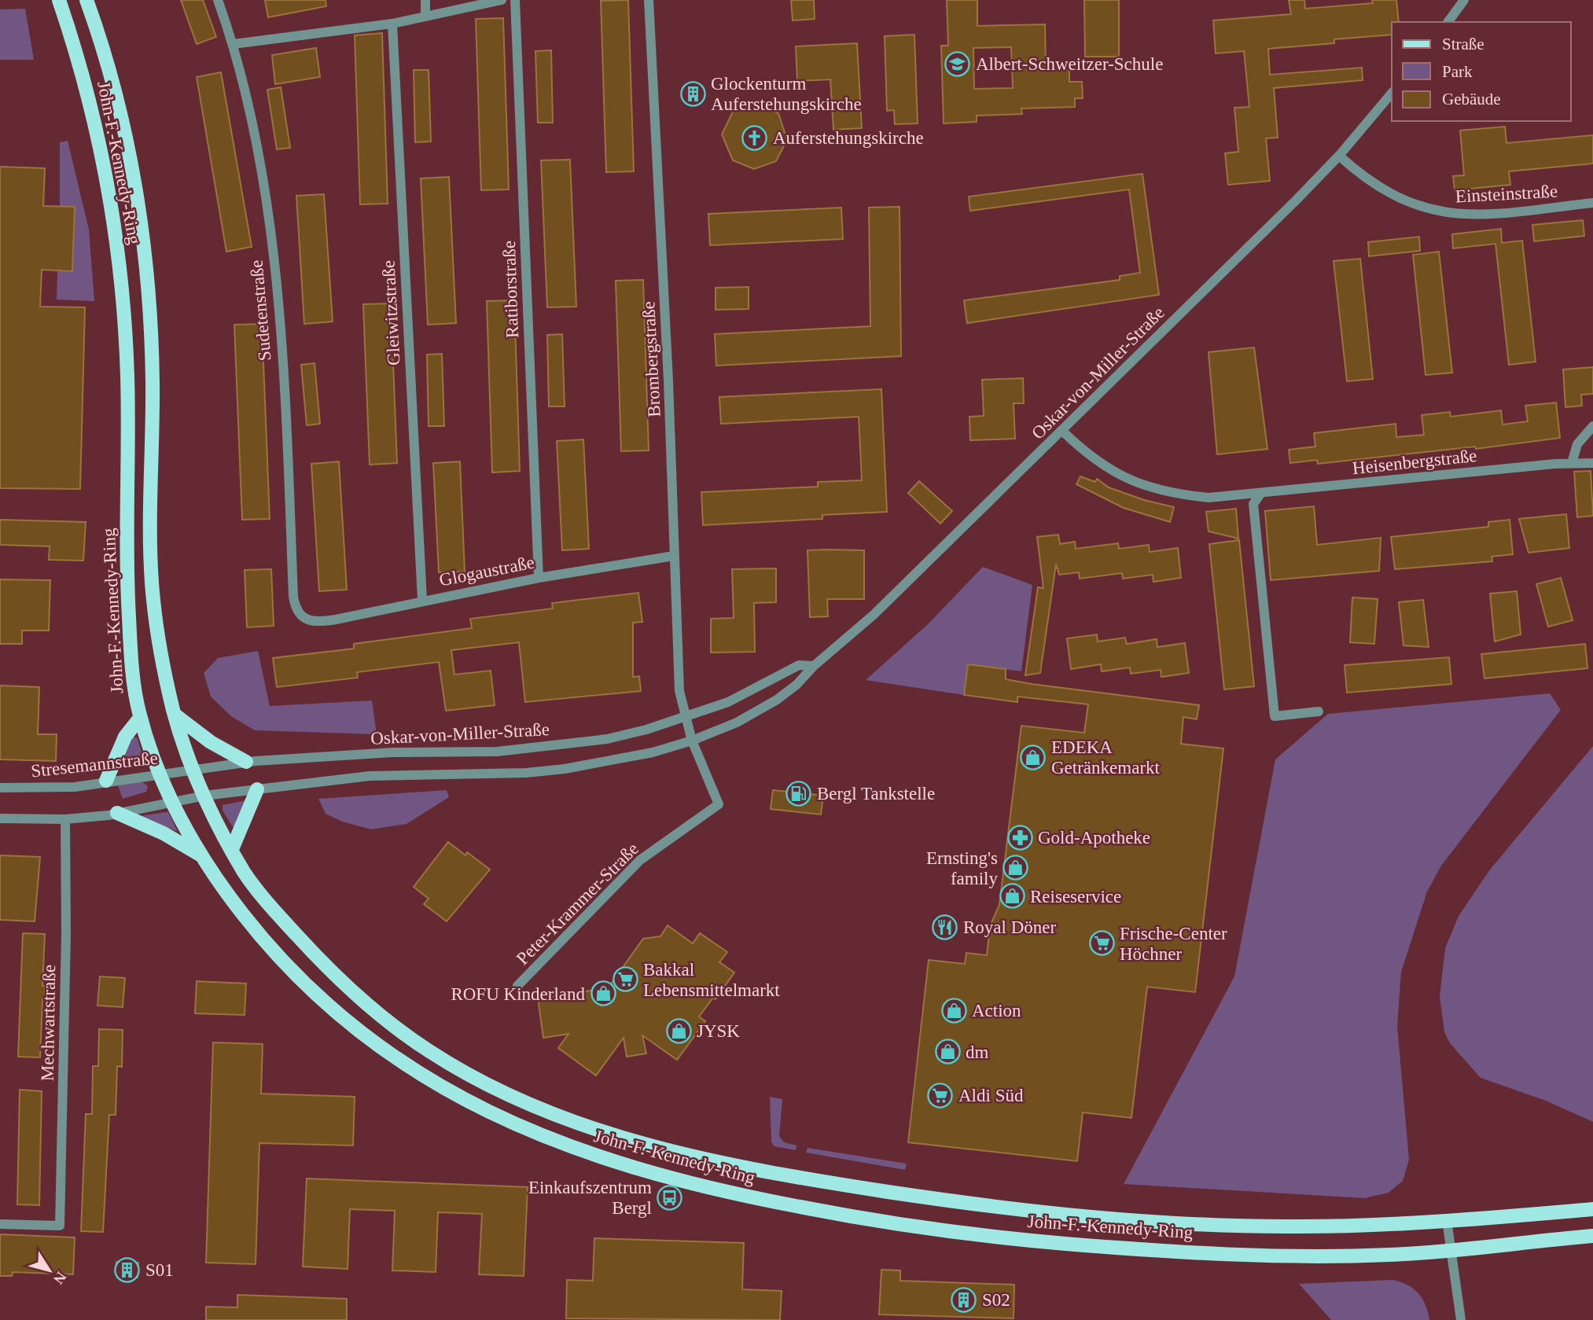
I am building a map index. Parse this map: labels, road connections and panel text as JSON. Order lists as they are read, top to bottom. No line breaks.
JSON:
{"streets":{"main road":["John-F.-Kennedy-Ring"],"street":["Einsteinstraße","Ratiborstraße","Sudetenstraße","Gleiwitzstraße","Brombergstraße","Oskar-von-Miller-Straße","Heisenbergstraße","Glogaustraße","Stresemannstraße","Peter-Krammer-Straße","Mechwartstraße"]},"crossings":[["John-F.-Kennedy-Ring","Oskar-von-Miller-Straße"],["John-F.-Kennedy-Ring","Stresemannstraße"],["Einsteinstraße","Oskar-von-Miller-Straße"],["Ratiborstraße","Glogaustraße"],["Sudetenstraße","Glogaustraße"],["Gleiwitzstraße","Glogaustraße"],["Brombergstraße","Oskar-von-Miller-Straße"],["Brombergstraße","Glogaustraße"],["Brombergstraße","Peter-Krammer-Straße"],["Oskar-von-Miller-Straße","Heisenbergstraße"],["Oskar-von-Miller-Straße","Stresemannstraße"],["Oskar-von-Miller-Straße","Peter-Krammer-Straße"]],"places":{"school or university":["Albert-Schweitzer-Schule"],"building":["Glockenturm Auferstehungskirche","S01","S02"],"church":["Auferstehungskirche"],"shop":["EDEKA Getränkemarkt","Ernsting's family","Reiseservice","ROFU Kinderland","Action","JYSK","dm"],"fuel station":["Bergl Tankstelle"],"pharmacy":["Gold-Apotheke"],"restaurant":["Royal Döner"],"supermarket":["Frische-Center Höchner","Bakkal Lebensmittelmarkt","Aldi Süd"],"bus stop":["Einkaufszentrum Bergl"]},"legend":["Straße","Park","Gebäude"],"north":"bottom right"}
